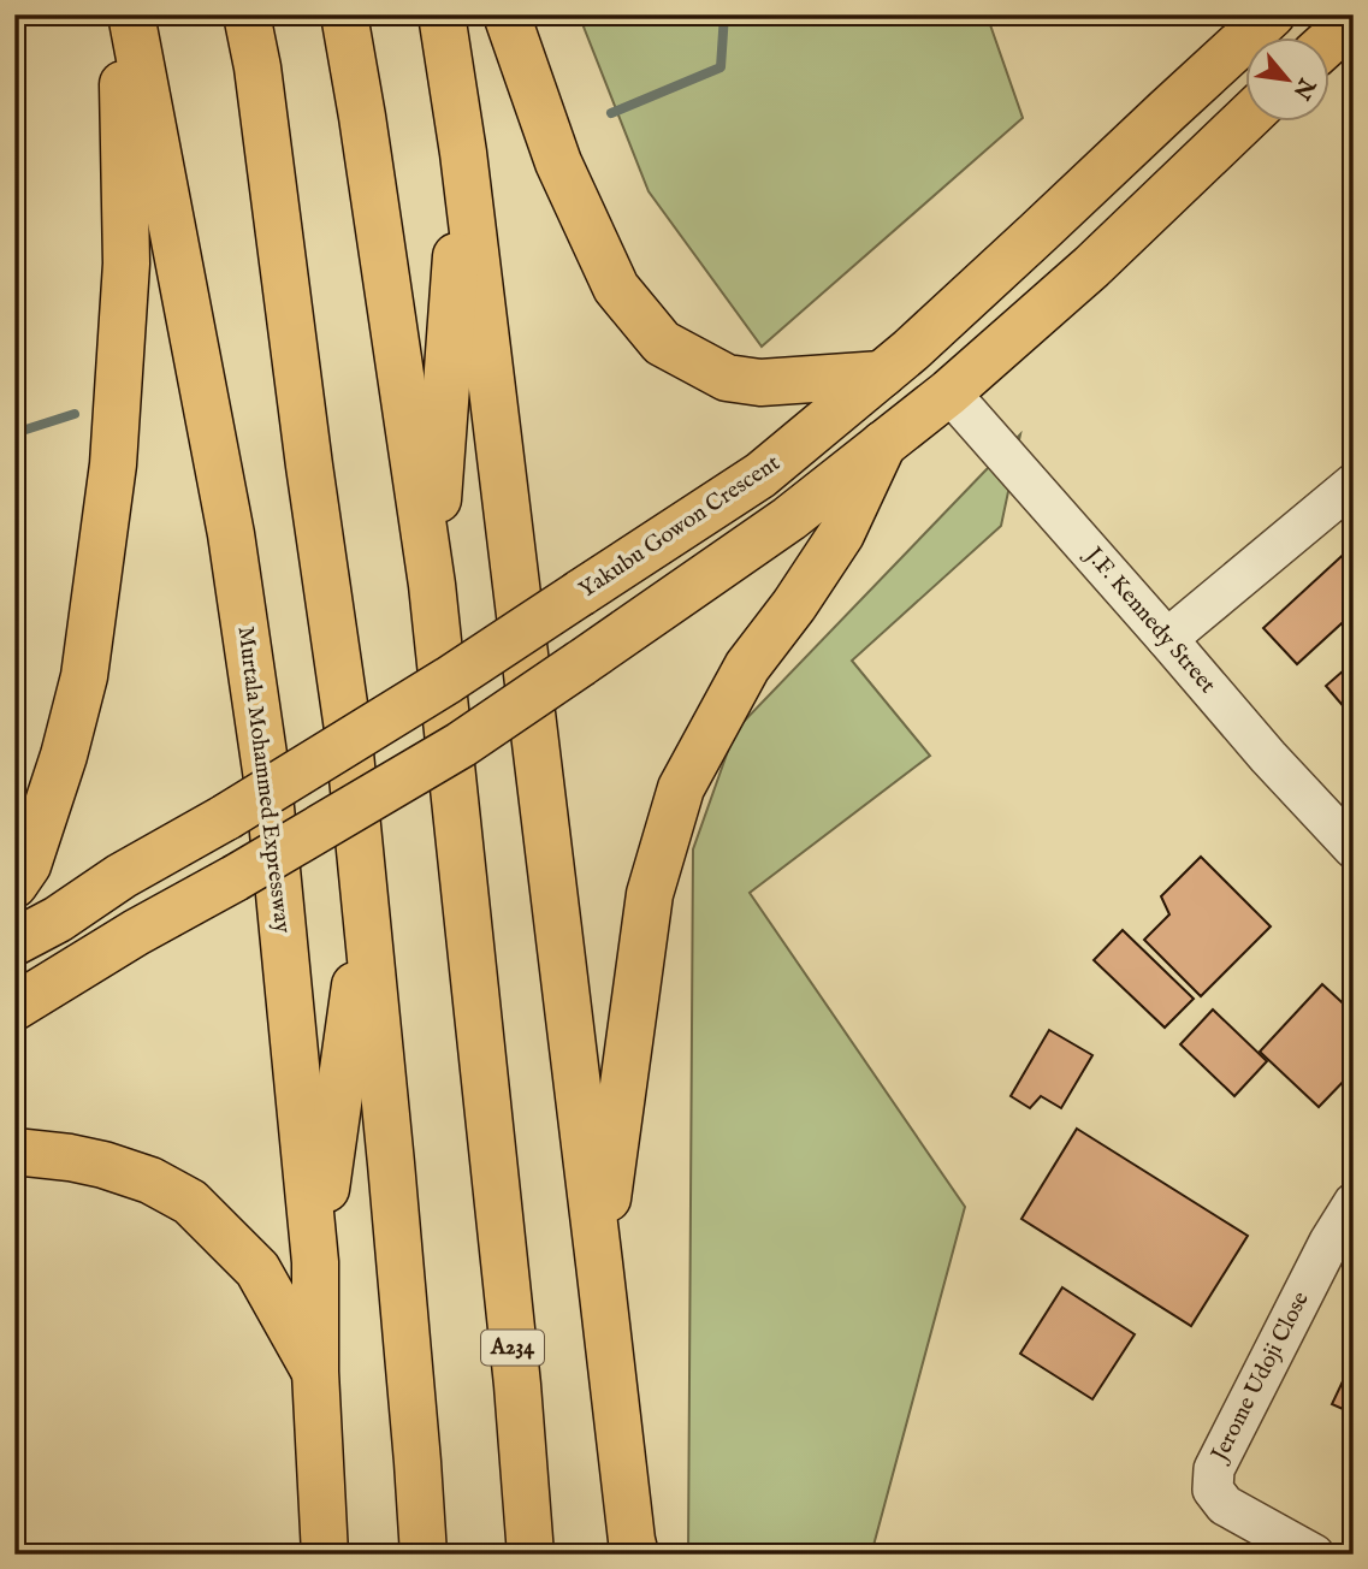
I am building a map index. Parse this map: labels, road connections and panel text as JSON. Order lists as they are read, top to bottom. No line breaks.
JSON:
{"streets":{"main road":["Yakubu Gowon Crescent","Murtala Mohammed Expressway","A234"],"street":["J.F. Kennedy Street","Jerome Udoji Close"]},"north":"bottom right"}
